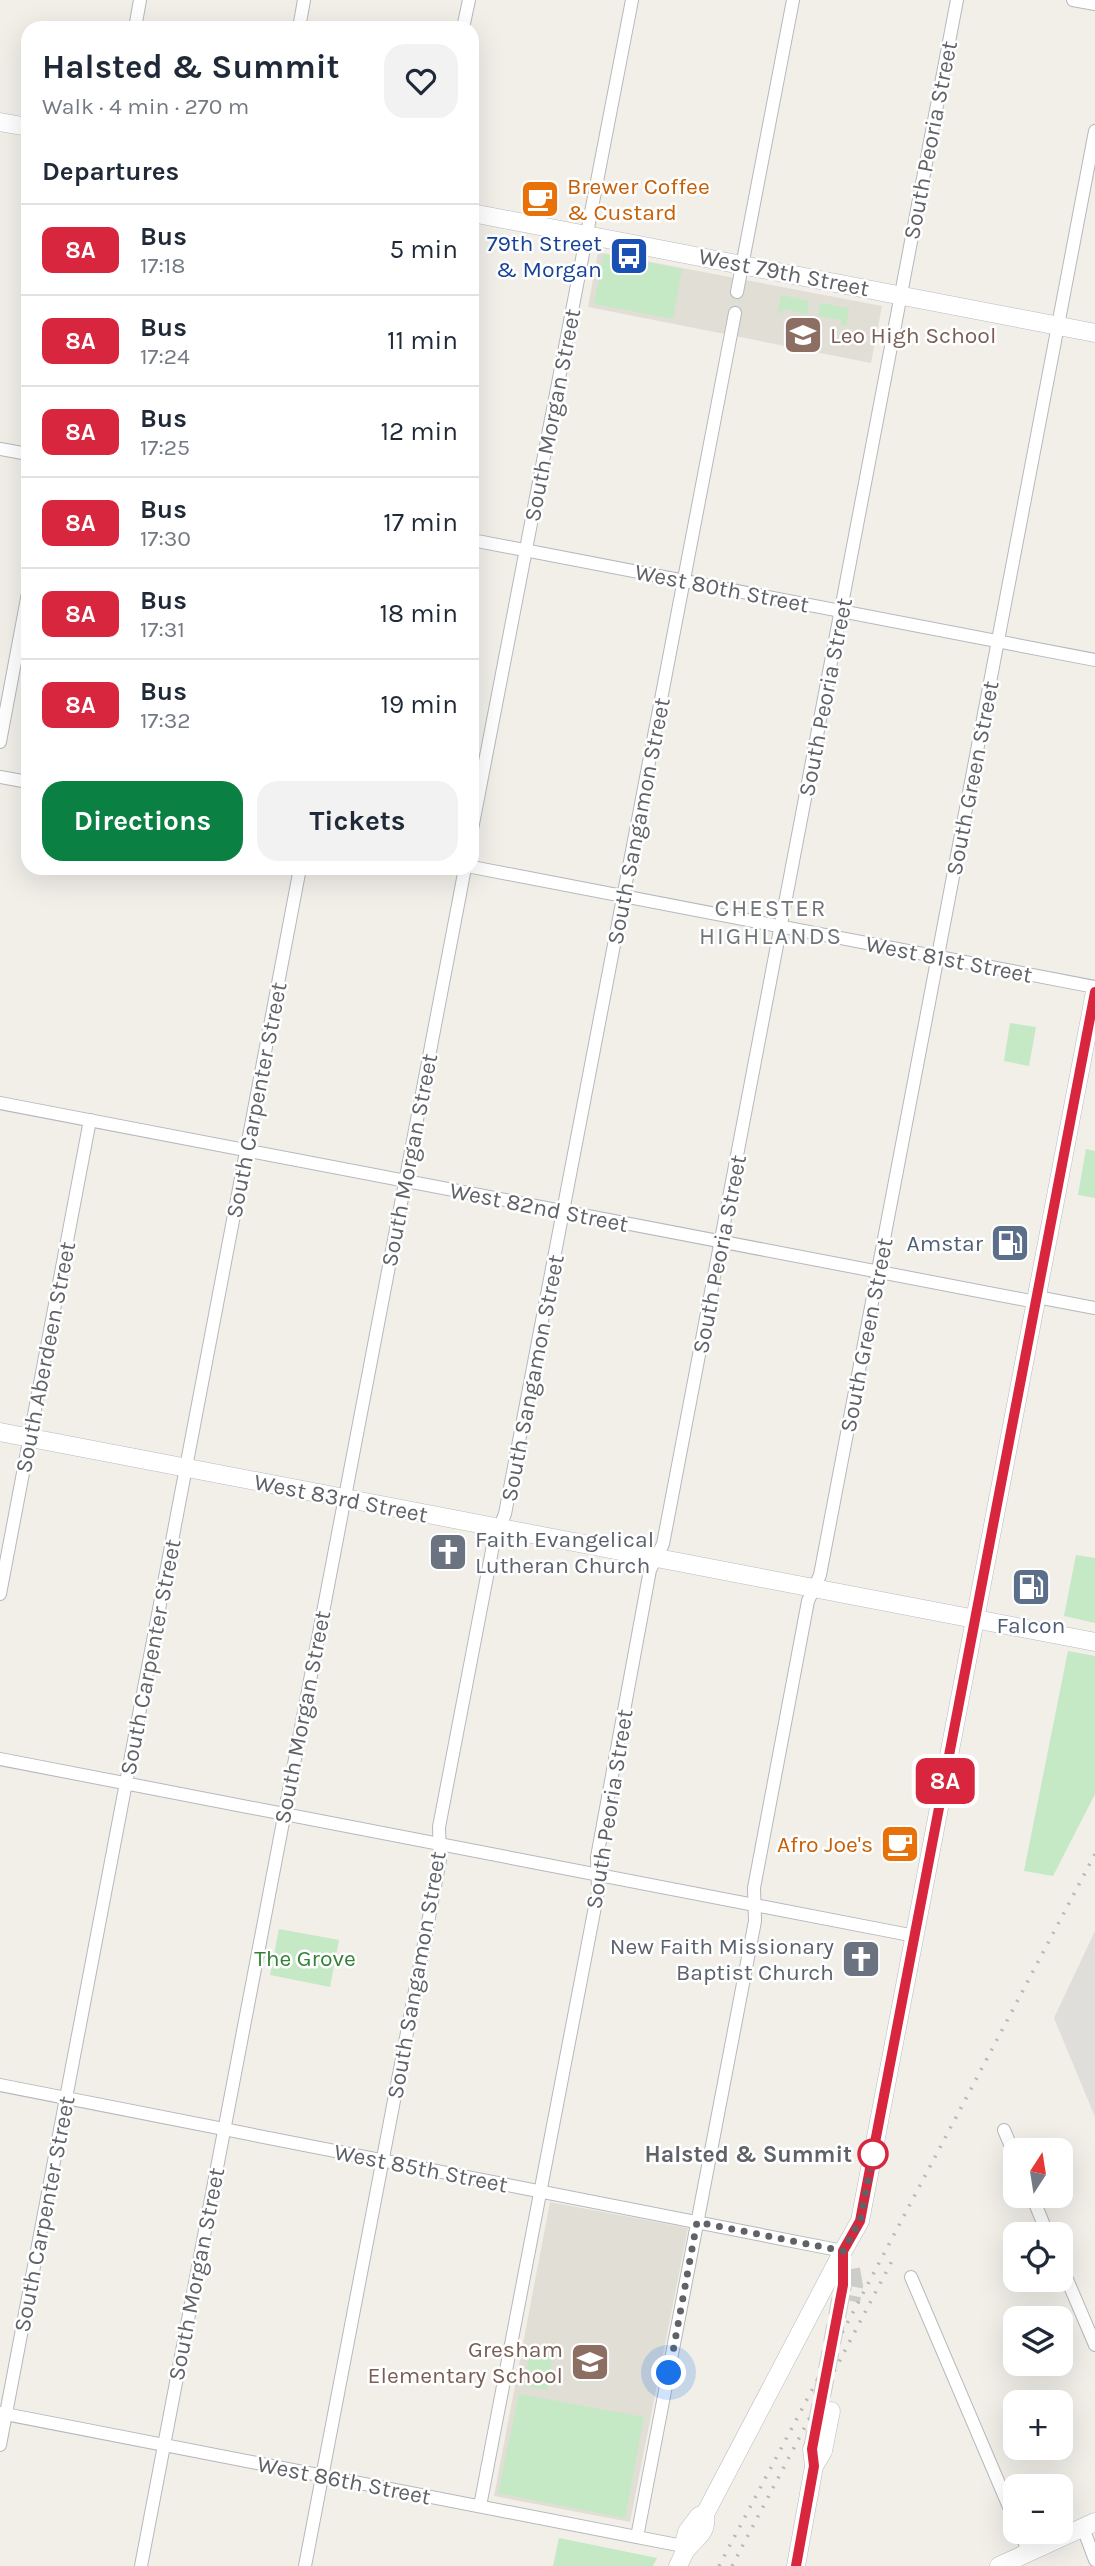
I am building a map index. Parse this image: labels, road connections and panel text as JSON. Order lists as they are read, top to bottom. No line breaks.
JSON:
{"streets":{"main road":["West 79th Street","West 83rd Street"],"street":["South Peoria Street","South Morgan Street","West 80th Street","South Green Street","South Sangamon Street","West 81st Street","South Carpenter Street","West 82nd Street","South Aberdeen Street","West 85th Street","West 86th Street"]},"crossings":[["South Peoria Street","West 79th Street"],["South Peoria Street","West 80th Street"],["South Peoria Street","West 81st Street"],["South Peoria Street","West 82nd Street"],["South Peoria Street","West 83rd Street"],["South Peoria Street","West 85th Street"],["South Peoria Street","West 86th Street"],["West 79th Street","South Morgan Street"],["West 79th Street","South Green Street"],["South Morgan Street","West 80th Street"],["South Morgan Street","West 82nd Street"],["South Morgan Street","West 83rd Street"],["South Morgan Street","West 85th Street"],["South Morgan Street","West 86th Street"],["West 80th Street","South Green Street"],["West 80th Street","South Sangamon Street"],["South Green Street","West 81st Street"],["South Green Street","West 82nd Street"],["South Green Street","West 83rd Street"],["South Green Street","West 85th Street"],["South Green Street","West 86th Street"],["South Sangamon Street","West 81st Street"],["South Sangamon Street","West 82nd Street"],["South Sangamon Street","West 83rd Street"],["South Sangamon Street","West 85th Street"],["South Sangamon Street","West 86th Street"],["South Carpenter Street","West 82nd Street"],["South Carpenter Street","West 83rd Street"],["South Carpenter Street","West 85th Street"],["South Carpenter Street","West 86th Street"],["West 82nd Street","South Aberdeen Street"],["South Aberdeen Street","West 83rd Street"]],"districts":["CHESTER HIGHLANDS"],"parks":["The Grove"],"places":{"cafe":["Brewer Coffee & Custard","Afro Joe's"],"bus stop":["79th Street & Morgan"],"school or university":["Leo High School","Gresham Elementary School"],"fuel station":["Amstar","Falcon"],"church":["Faith Evangelical Lutheran Church","New Faith Missionary Baptist Church"],"other":["Halsted & Summit"]},"lines":["bus line 8A"],"north":"top","page":{"on_map":"8A","heading":[["Halsted & Summit","Walk · 4 min · 270 m"],"Departures"],"list":[{"mark":"8A","name":"Bus","note":"17:18","value":"5 min"},{"mark":"8A","name":"Bus","note":"17:24","value":"11 min"},{"mark":"8A","name":"Bus","note":"17:25","value":"12 min"},{"mark":"8A","name":"Bus","note":"17:30","value":"17 min"},{"mark":"8A","name":"Bus","note":"17:31","value":"18 min"},{"mark":"8A","name":"Bus","note":"17:32","value":"19 min"}],"buttons":["Directions","Tickets"],"map_buttons":["+","−"]}}
